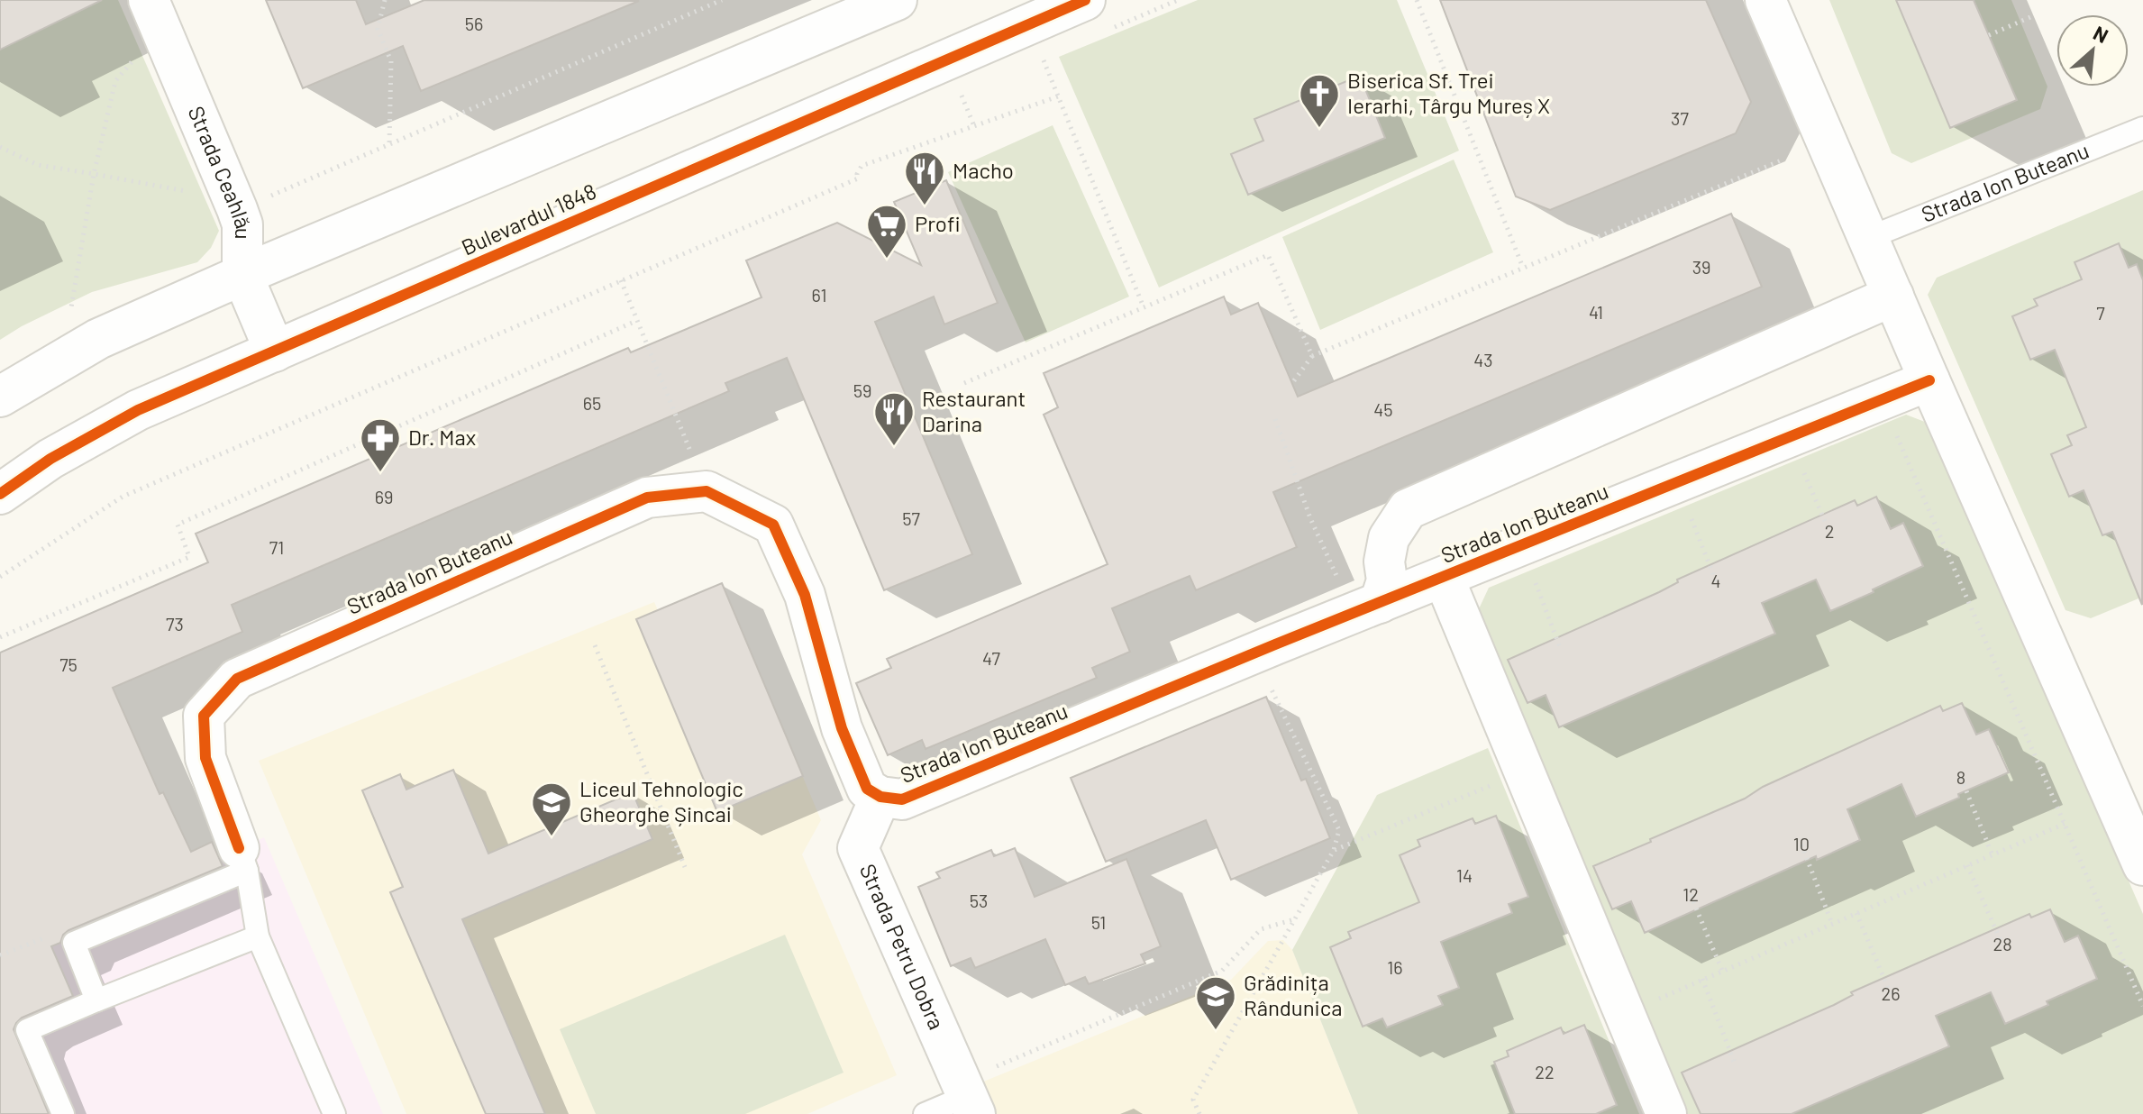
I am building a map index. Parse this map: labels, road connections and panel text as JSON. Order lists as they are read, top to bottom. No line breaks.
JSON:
{"streets":{"street":["Strada Ceahlău","Strada Ion Buteanu","Bulevardul 1848","Strada Petru Dobra"]},"crossings":[["Strada Ceahlău","Bulevardul 1848"],["Strada Ion Buteanu","Strada Petru Dobra"]],"places":{"church":["Biserica Sf. Trei Ierarhi, Târgu Mureș X"],"restaurant":["Macho","Restaurant Darina"],"supermarket":["Profi"],"pharmacy":["Dr. Max"],"school or university":["Liceul Tehnologic Gheorghe Șincai","Grădinița Rândunica"]},"house_numbers":["56","37","39","61","41","7","43","59","65","45","69","57","2","71","4","73","47","75","8","10","14","12","53","51","28","16","26","22"],"north":"top right"}
